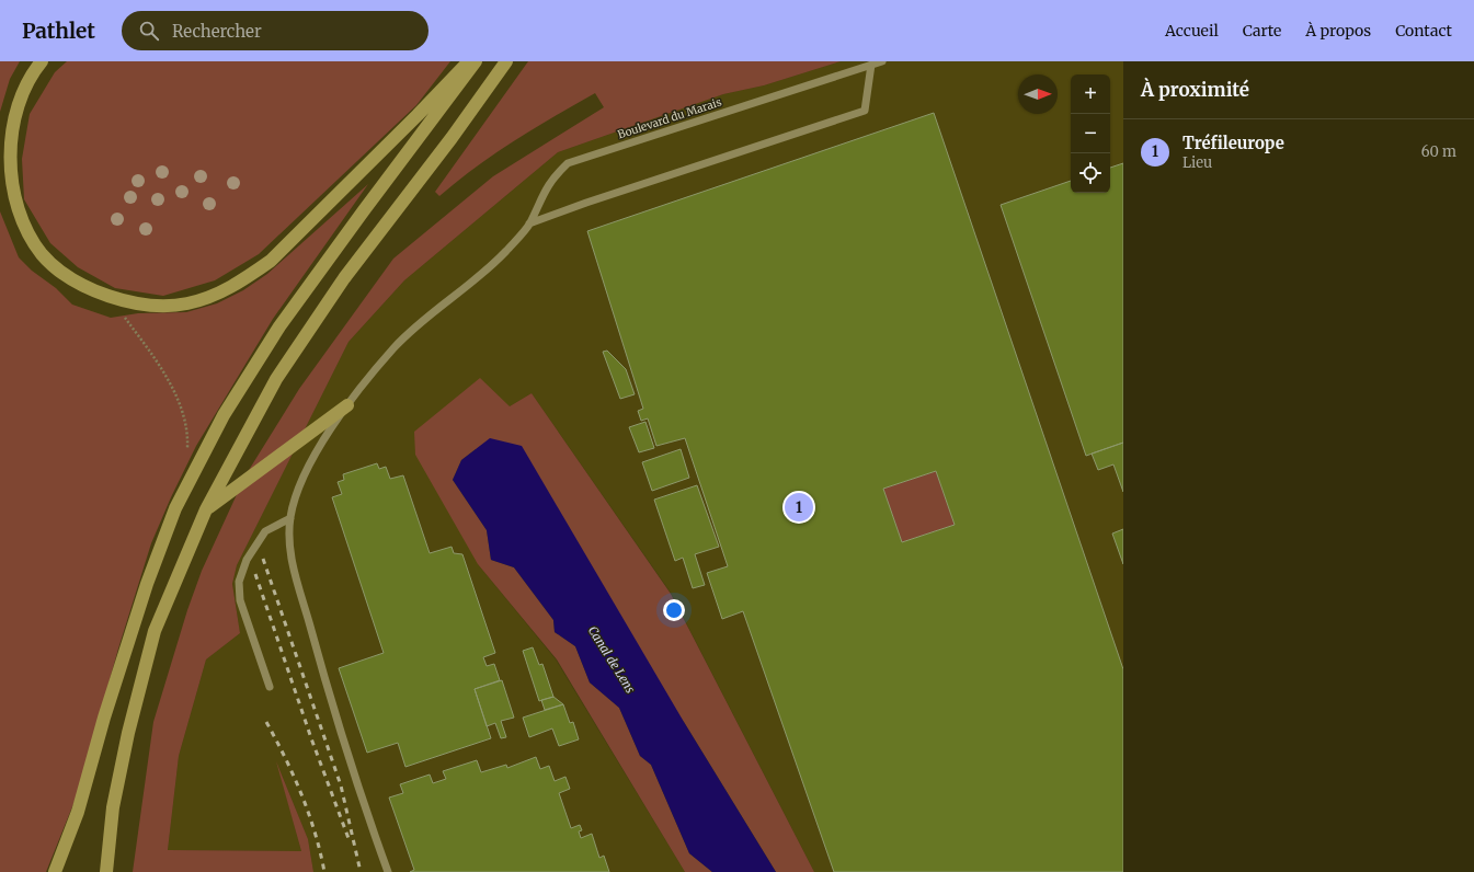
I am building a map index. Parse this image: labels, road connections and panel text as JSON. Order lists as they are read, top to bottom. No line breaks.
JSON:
{"streets":{"lane":["Boulevard du Marais"]},"water":["Canal de Lens"],"north":"right","page":{"header":"Pathlet","search":"Rechercher","nav":["Accueil","Carte","À propos","Contact"],"heading":"À proximité","map_buttons":["+","−"],"list":[{"mark":"1","name":"Tréfileurope","note":"Lieu","value":"60 m"}],"pins":"1"}}
